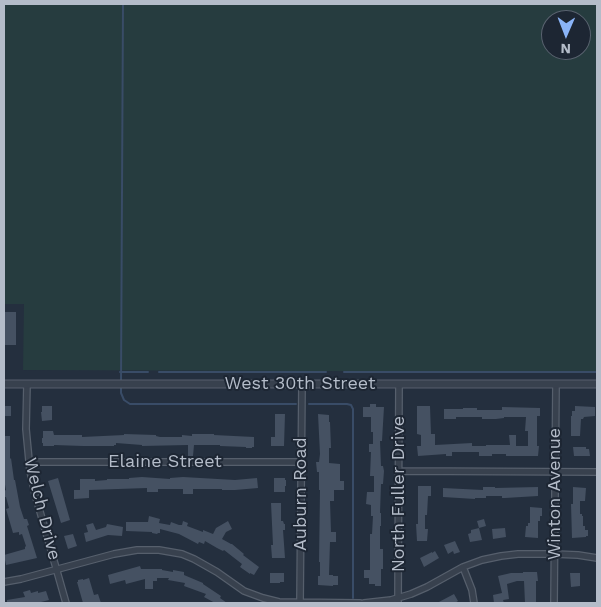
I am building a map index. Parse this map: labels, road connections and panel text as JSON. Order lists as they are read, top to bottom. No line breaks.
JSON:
{"streets":{"street":["West 30th Street","Elaine Street","Auburn Road","North Fuller Drive","Winton Avenue","Welch Drive"]},"crossings":[["West 30th Street","Auburn Road"],["West 30th Street","North Fuller Drive"],["West 30th Street","Winton Avenue"],["West 30th Street","Welch Drive"],["Elaine Street","Auburn Road"],["Elaine Street","Welch Drive"]],"north":"bottom"}
